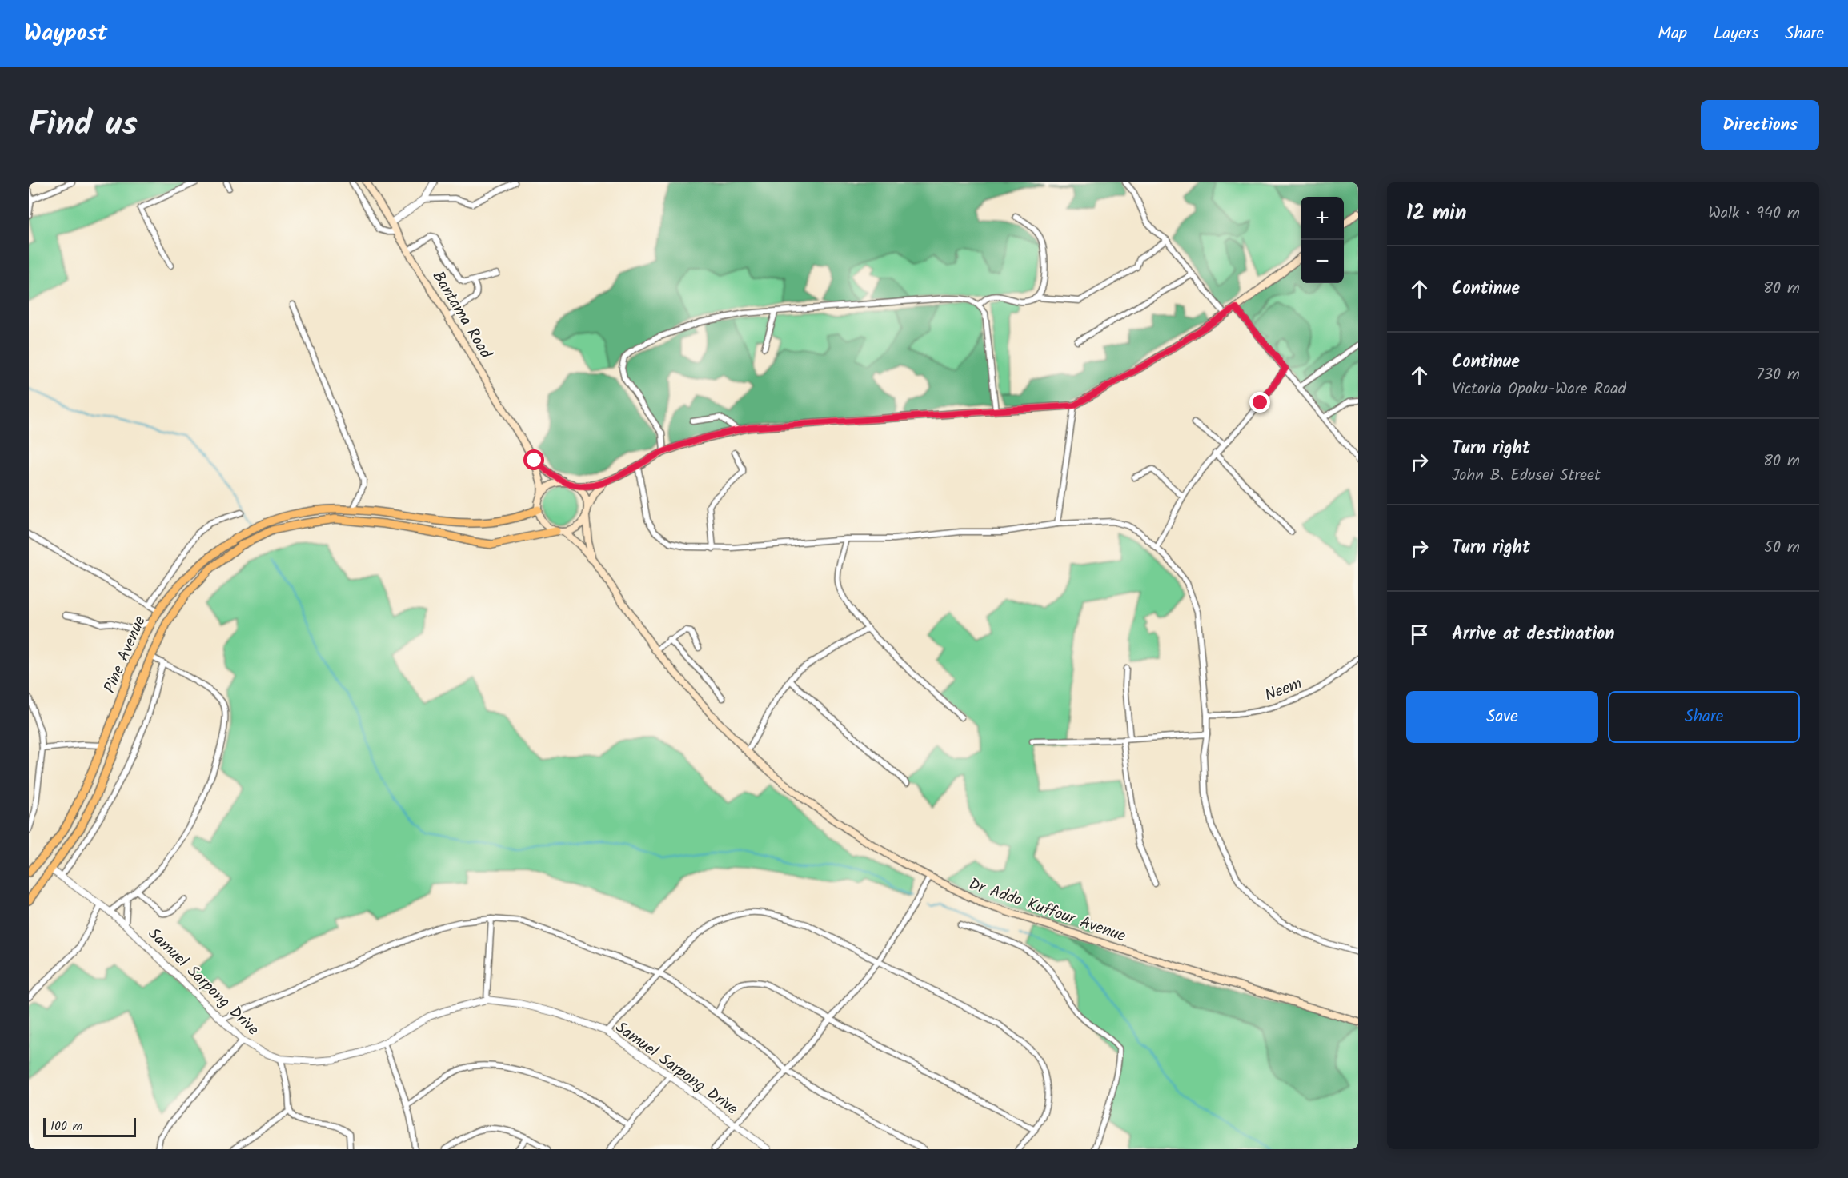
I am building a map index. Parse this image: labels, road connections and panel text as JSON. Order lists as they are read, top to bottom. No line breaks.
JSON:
{"streets":{"main road":["Bantama Road","Pine Avenue","Dr Addo Kuffour Avenue"],"street":["Neem","Samuel Sarpong Drive"]},"scale_bar":"100 m","page":{"header":"Waypost","nav":["Map","Layers","Share"],"title":"Find us","buttons":["Directions",["Save","Share"]],"heading":["12 min","Walk · 940 m"],"map_buttons":["+","−"],"list":[["Continue","80 m"],["Continue","Victoria Opoku-Ware Road","730 m"],["Turn right","John B. Edusei Street","80 m"],["Turn right","50 m"],"Arrive at destination"],"scale":"100 m"}}
